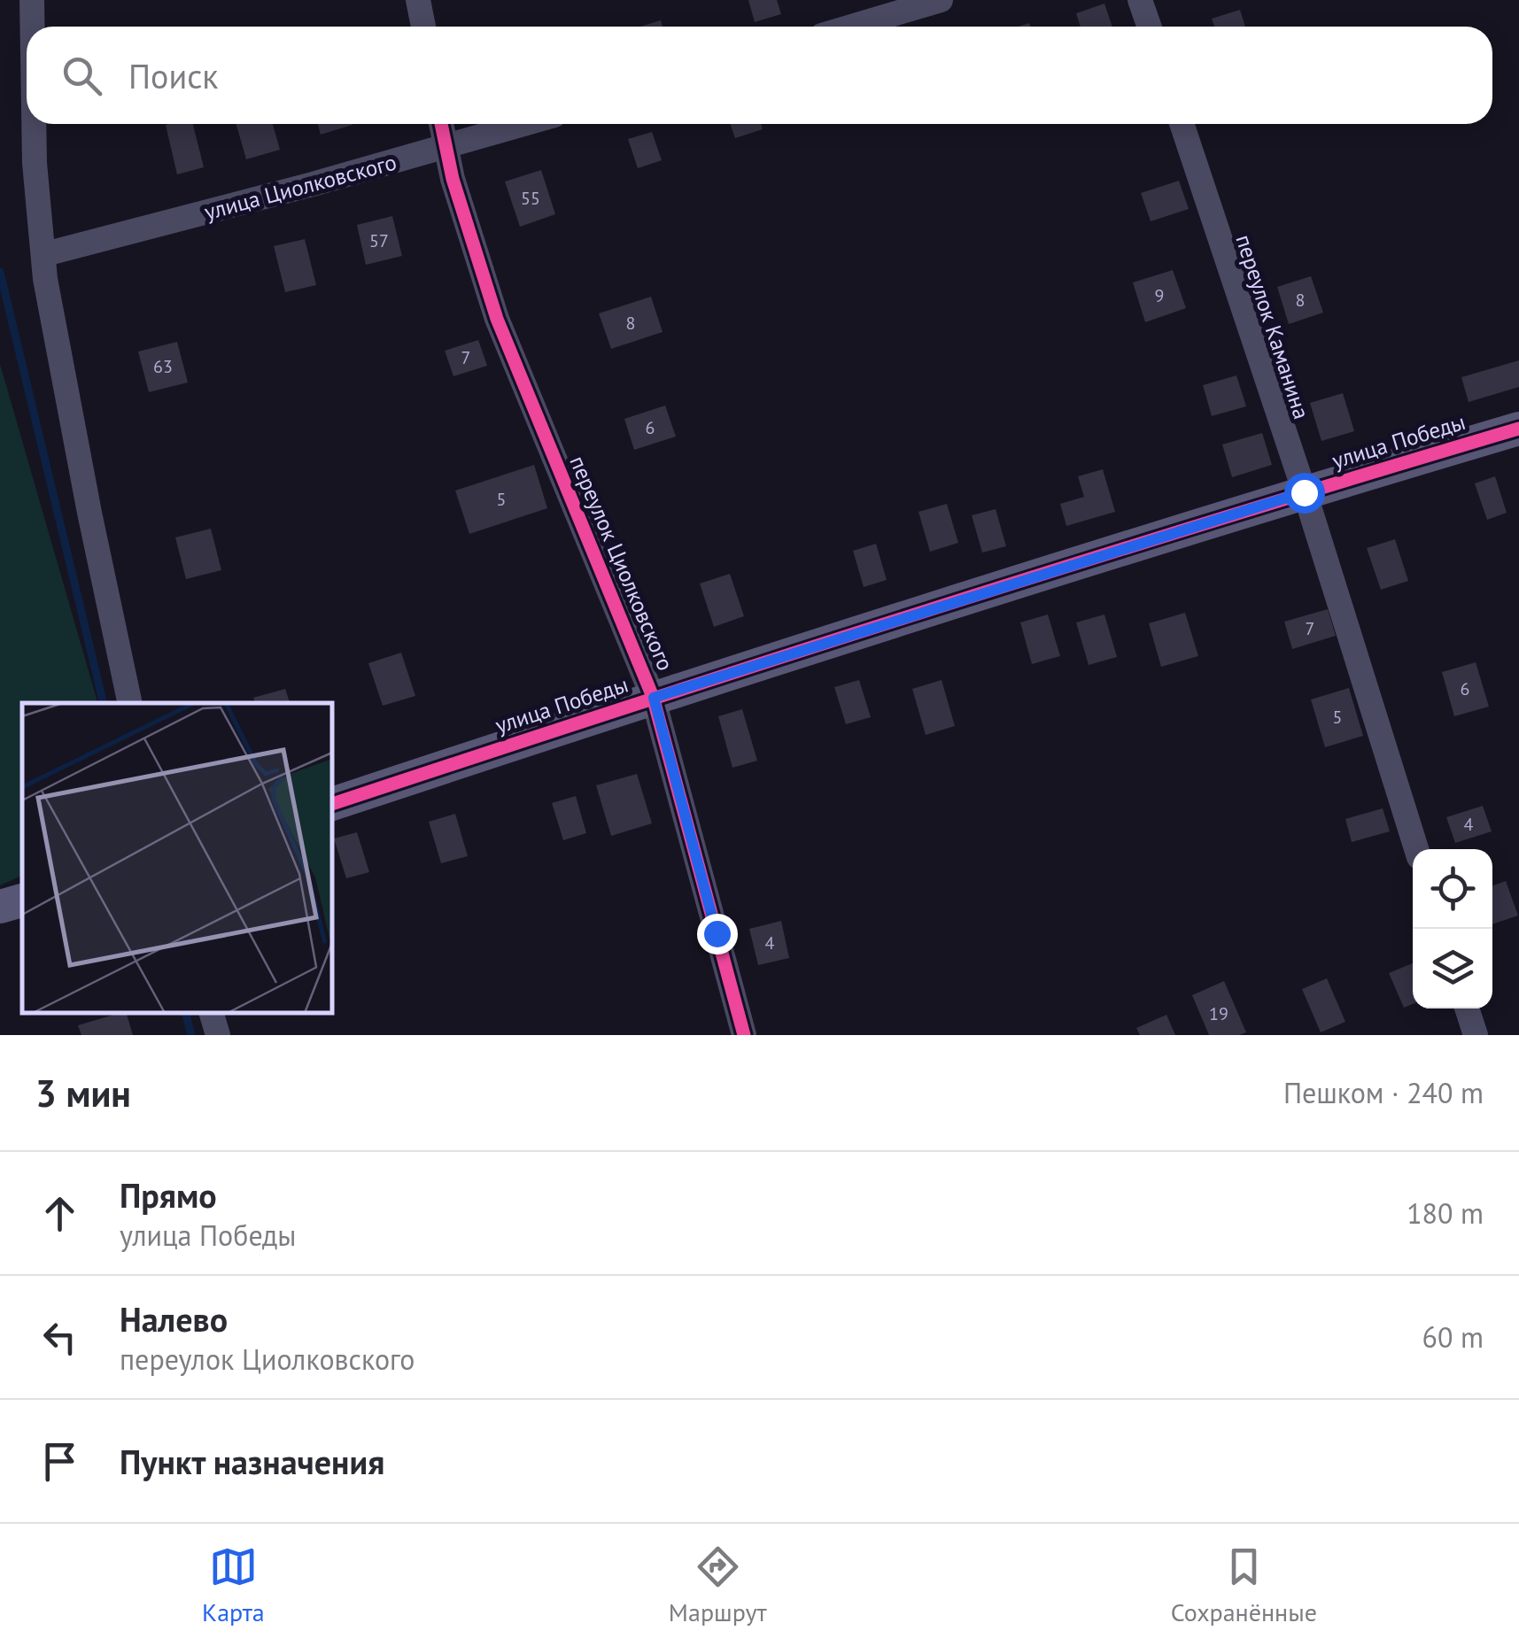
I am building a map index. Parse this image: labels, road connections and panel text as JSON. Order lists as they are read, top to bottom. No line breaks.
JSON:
{"streets":{"street":["улица Циолковского","переулок Каманина","улица Победы","переулок Циолковского"]},"crossings":[["улица Циолковского","переулок Циолковского"],["переулок Каманина","улица Победы"],["улица Победы","переулок Циолковского"]],"house_numbers":["55","57","9","8","8","7","63","6","5","7","6","5","4","4","19"],"page":{"search":"Поиск","heading":["3 мин","Пешком · 240 m"],"list":[["Прямо","улица Победы","180 m"],["Налево","переулок Циолковского","60 m"],"Пункт назначения"],"nav":["Карта","Маршрут","Сохранённые"]}}
